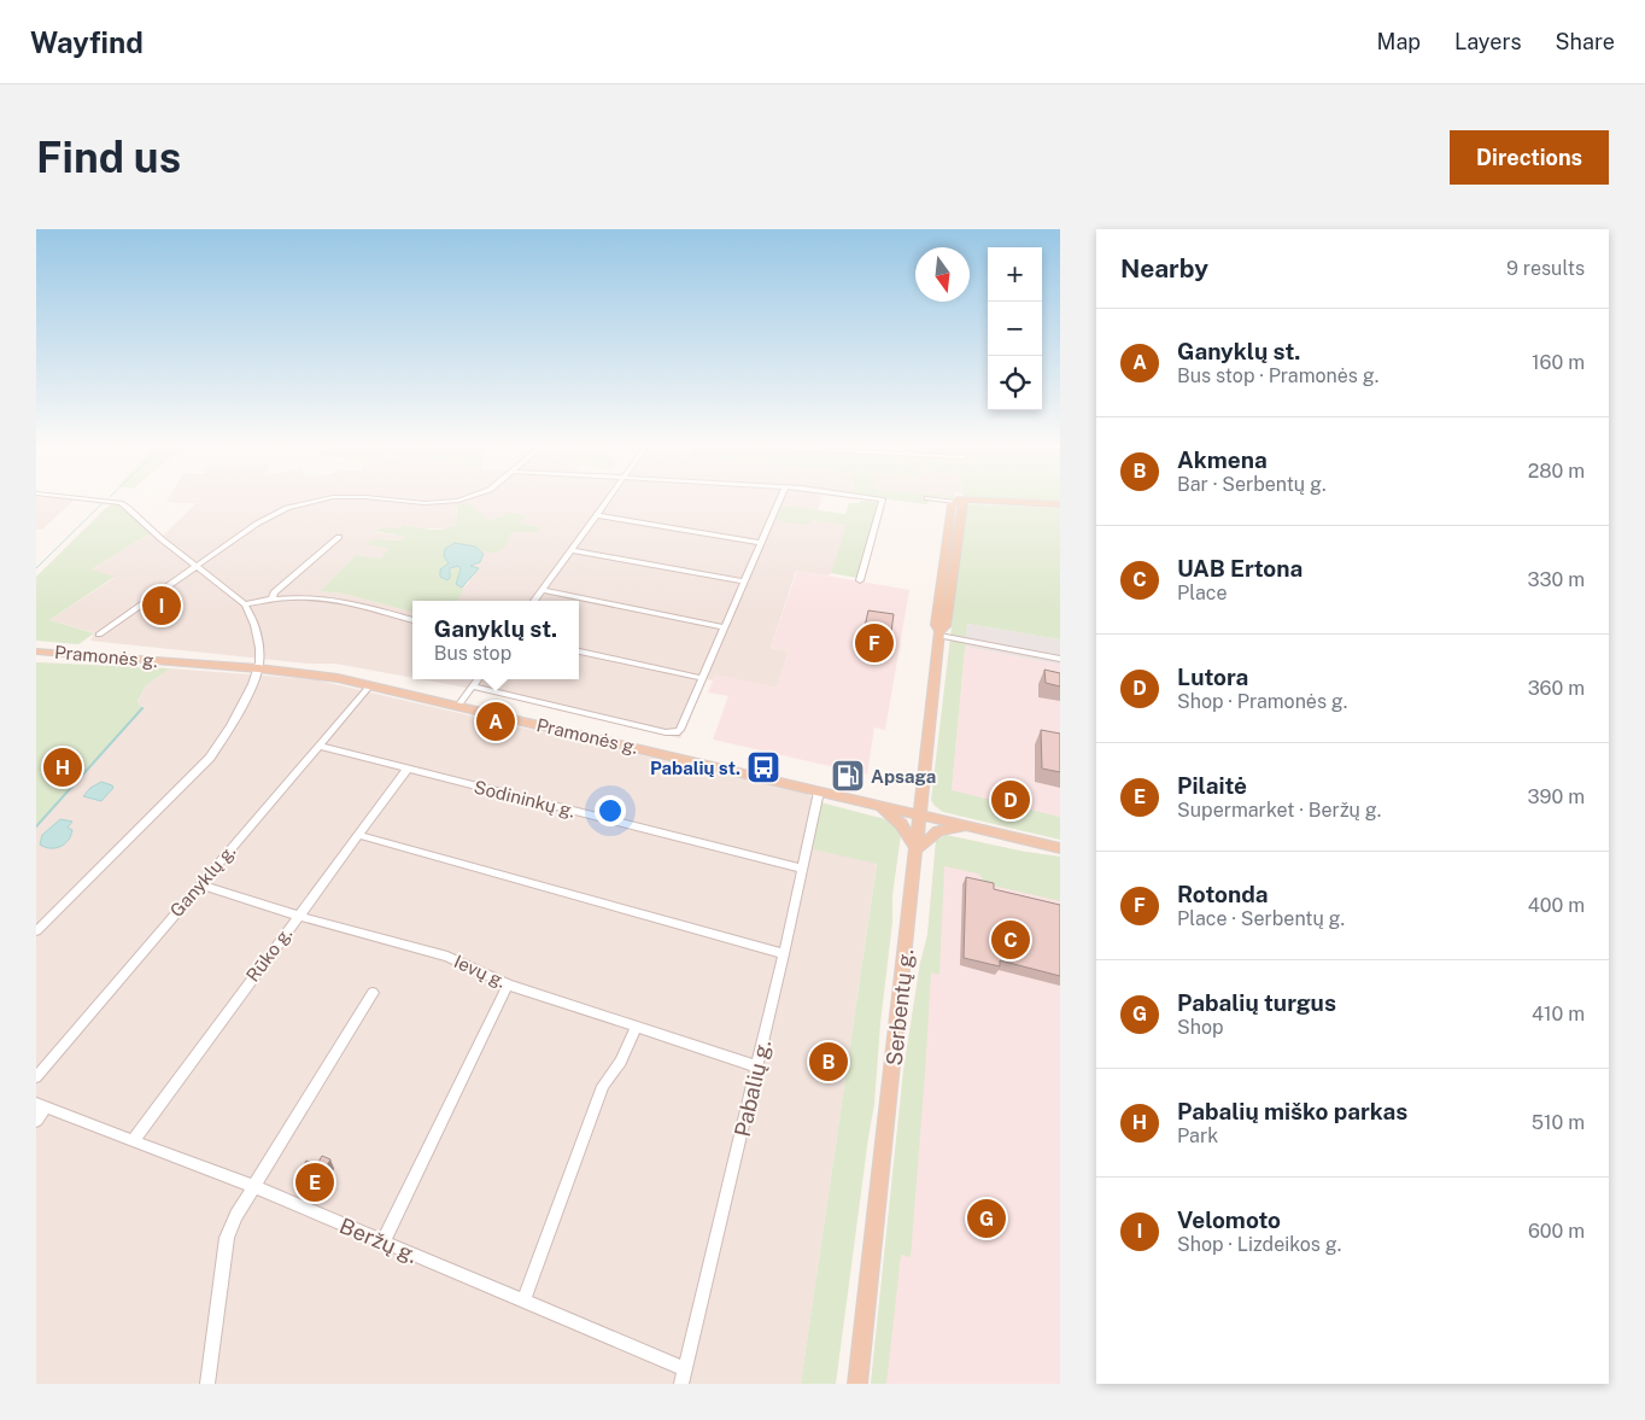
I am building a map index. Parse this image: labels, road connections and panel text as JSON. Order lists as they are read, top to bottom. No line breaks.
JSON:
{"streets":{"main road":["Pramonės g.","Serbentų g."],"street":["Sodininkų g.","Ganyklų g.","Rūko g.","Ievų g.","Pabalių g.","Beržų g."]},"crossings":[["Pramonės g.","Ganyklų g."],["Pramonės g.","Serbentų g."],["Pramonės g.","Pabalių g."],["Sodininkų g.","Ganyklų g."],["Sodininkų g.","Rūko g."],["Sodininkų g.","Pabalių g."],["Ganyklų g.","Ievų g."],["Rūko g.","Ievų g."],["Rūko g.","Beržų g."],["Ievų g.","Pabalių g."],["Pabalių g.","Beržų g."]],"places":{"bus stop":["Pabalių st."],"fuel station":["Apsaga"]},"north":"bottom","page":{"header":"Wayfind","nav":["Map","Layers","Share"],"buttons":"Directions","title":"Find us","heading":["Nearby","9 results"],"map_buttons":["+","−"],"list":[{"mark":"A","name":"Ganyklų st.","note":"Bus stop · Pramonės g.","value":"160 m"},{"mark":"B","name":"Akmena","note":"Bar · Serbentų g.","value":"280 m"},{"mark":"C","name":"UAB Ertona","note":"Place","value":"330 m"},{"mark":"D","name":"Lutora","note":"Shop · Pramonės g.","value":"360 m"},{"mark":"E","name":"Pilaitė","note":"Supermarket · Beržų g.","value":"390 m"},{"mark":"F","name":"Rotonda","note":"Place · Serbentų g.","value":"400 m"},{"mark":"G","name":"Pabalių turgus","note":"Shop","value":"410 m"},{"mark":"H","name":"Pabalių miško parkas","note":"Park","value":"510 m"},{"mark":"I","name":"Velomoto","note":"Shop · Lizdeikos g.","value":"600 m"}],"pins":["I","F","A","H","D","C","B","E","G"],"popup":["Ganyklų st.","Bus stop"]}}
